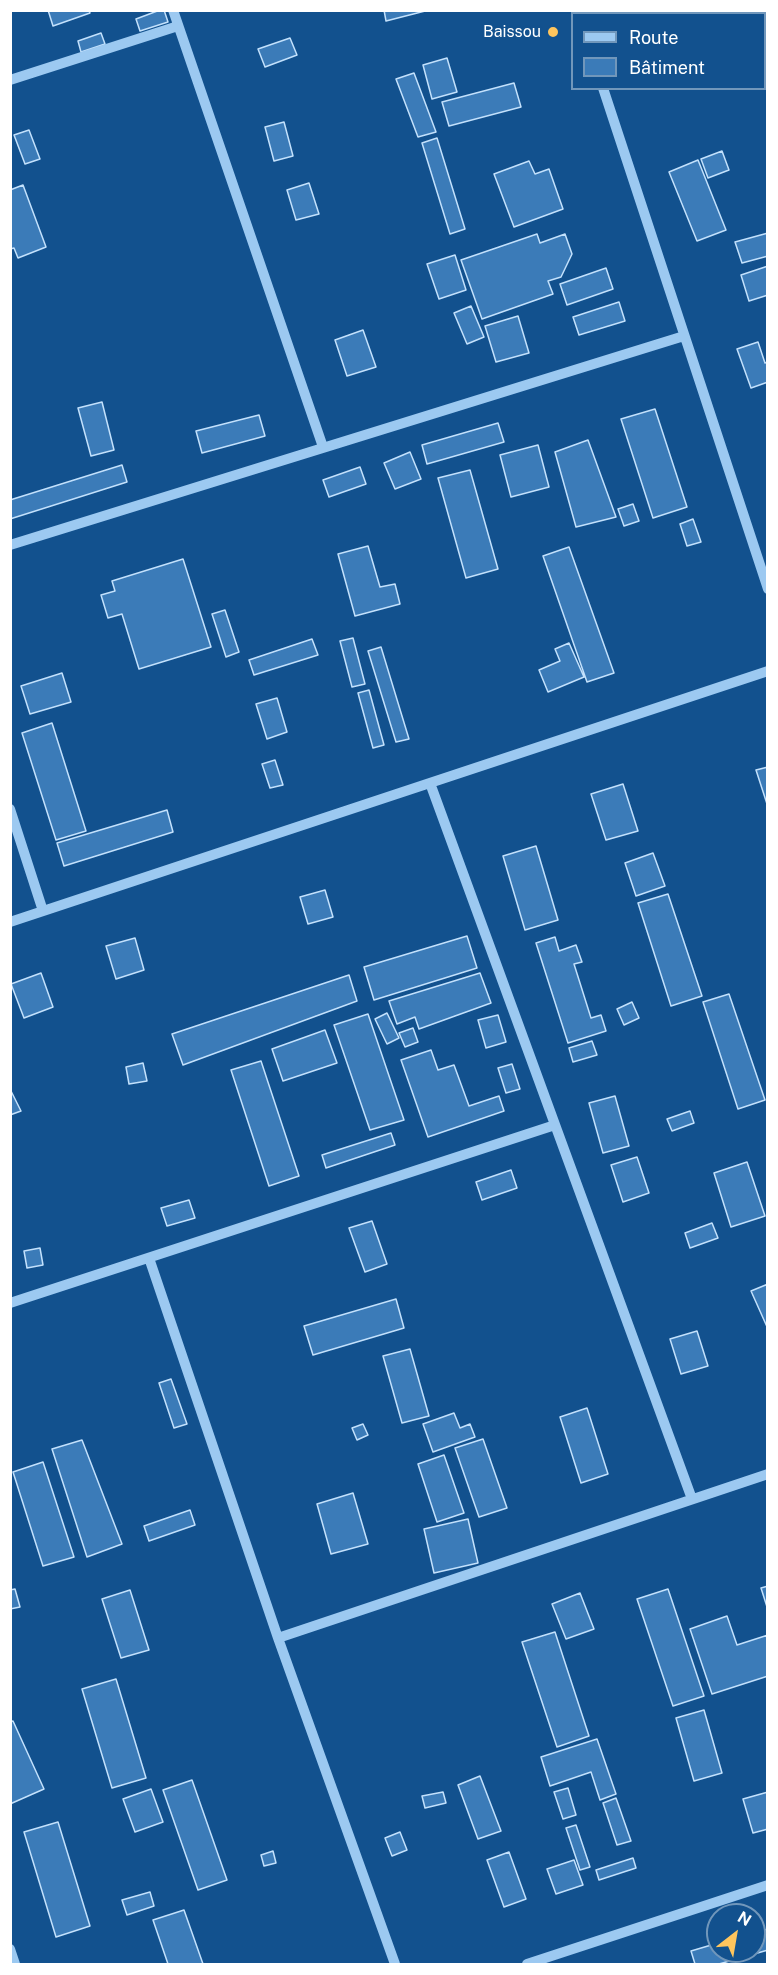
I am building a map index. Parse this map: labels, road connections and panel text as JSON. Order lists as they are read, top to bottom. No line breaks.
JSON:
{"places":["Baissou"],"legend":["Route","Bâtiment"],"north":"top right"}
